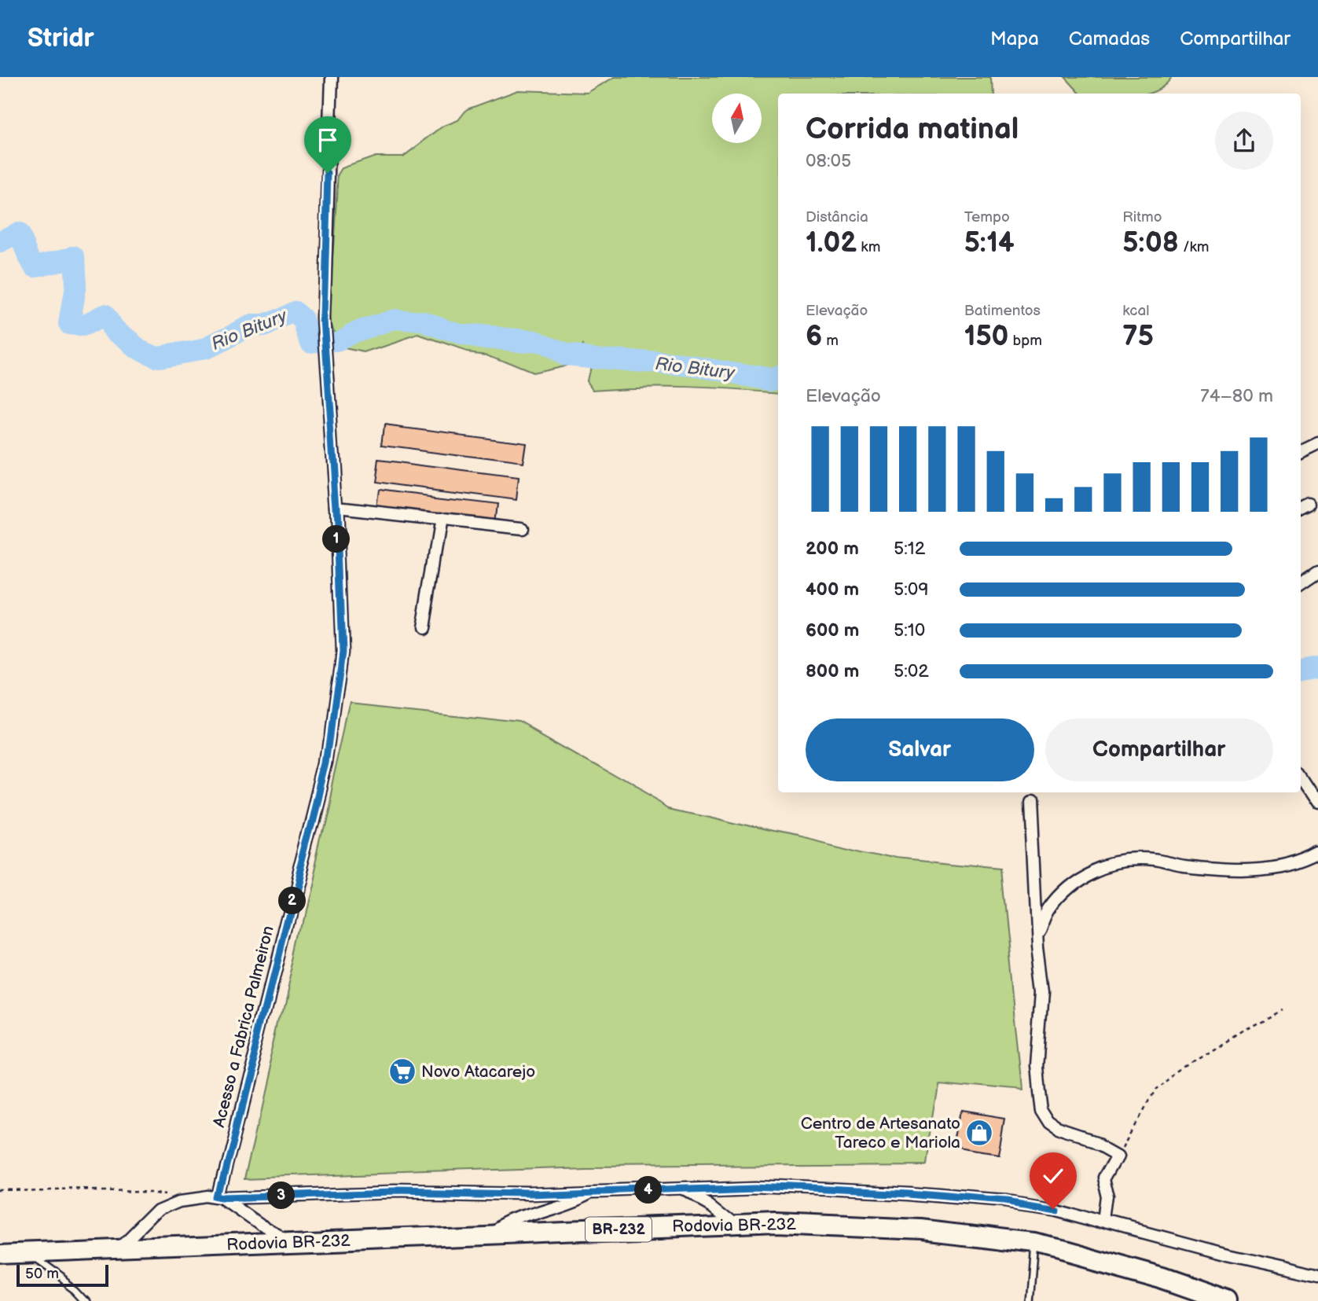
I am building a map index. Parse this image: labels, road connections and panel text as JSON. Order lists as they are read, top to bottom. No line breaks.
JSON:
{"streets":{"highway":["Rodovia BR-232","BR-232"],"street":["Acesso a Fabrica Palmeiron"]},"water":["Rio Bitury"],"places":{"supermarket":["Novo Atacarejo"],"shop":["Centro de Artesanato Tareco e Mariola"]},"scale_bar":"50 m","north":"top","page":{"header":"Stridr","nav":["Mapa","Camadas","Compartilhar"],"heading":["Corrida matinal","08:05"],"stats":[["Distância","1.02 km"],["Tempo","5:14"],["Ritmo","5:08 /km"],["Elevação","6 m"],["Batimentos","150 bpm"],["kcal","75"]],"chart":["Elevação","74–80 m"],"pins":["1","2","4","3"],"list":[{"name":"200 m","note":"5:12"},{"name":"400 m","note":"5:09"},{"name":"600 m","note":"5:10"},{"name":"800 m","note":"5:02"}],"buttons":["Salvar","Compartilhar"],"scale":"50 m"}}
